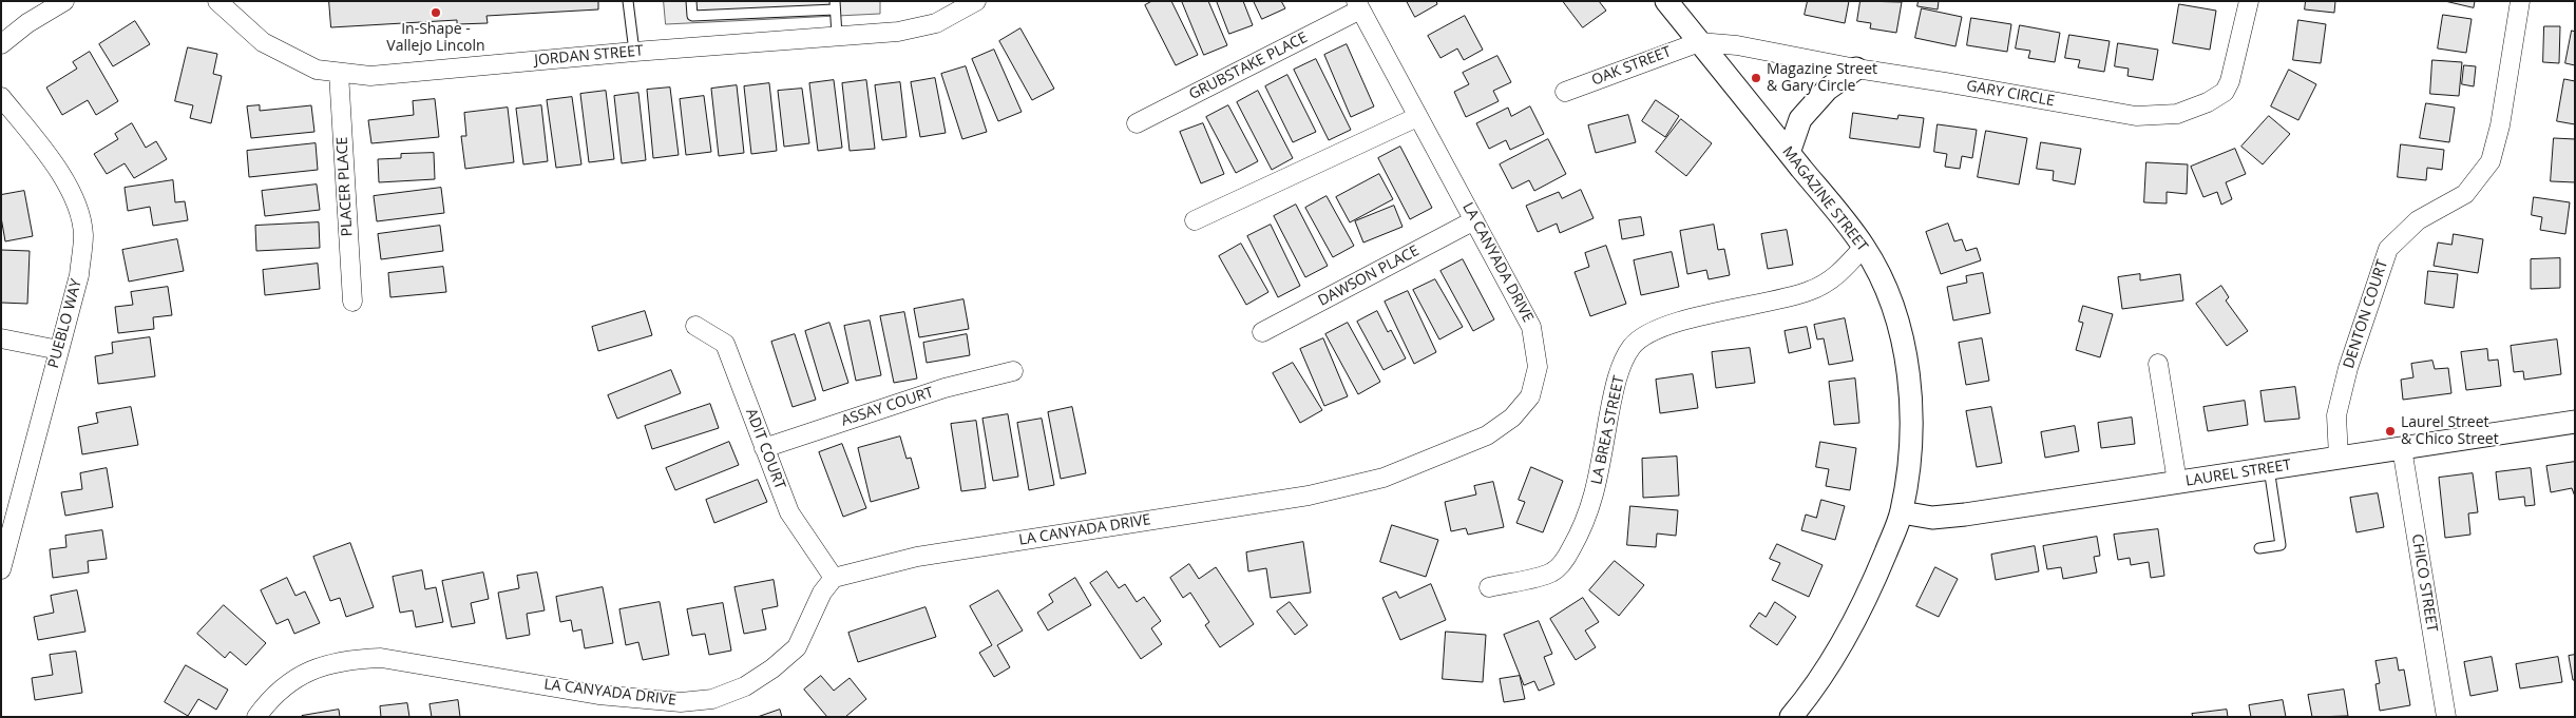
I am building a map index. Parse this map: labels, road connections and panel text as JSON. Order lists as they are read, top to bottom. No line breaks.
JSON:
{"streets":{"street":["JORDAN STREET","GRUBSTAKE PLACE","OAK STREET","GARY CIRCLE","PLACER PLACE","MAGAZINE STREET","LA CANYADA DRIVE","DAWSON PLACE","DENTON COURT","PUEBLO WAY","ASSAY COURT","LA BREA STREET","ADIT COURT","LAUREL STREET","CHICO STREET"]},"crossings":[["JORDAN STREET","PLACER PLACE"],["GRUBSTAKE PLACE","LA CANYADA DRIVE"],["OAK STREET","GARY CIRCLE"],["OAK STREET","MAGAZINE STREET"],["GARY CIRCLE","MAGAZINE STREET"],["MAGAZINE STREET","LA BREA STREET"],["MAGAZINE STREET","LAUREL STREET"],["LA CANYADA DRIVE","DAWSON PLACE"],["LA CANYADA DRIVE","ADIT COURT"],["DENTON COURT","LAUREL STREET"],["ASSAY COURT","ADIT COURT"],["LAUREL STREET","CHICO STREET"]],"places":["In-Shape - Vallejo Lincoln","Magazine Street & Gary Circle","Laurel Street & Chico Street"]}
